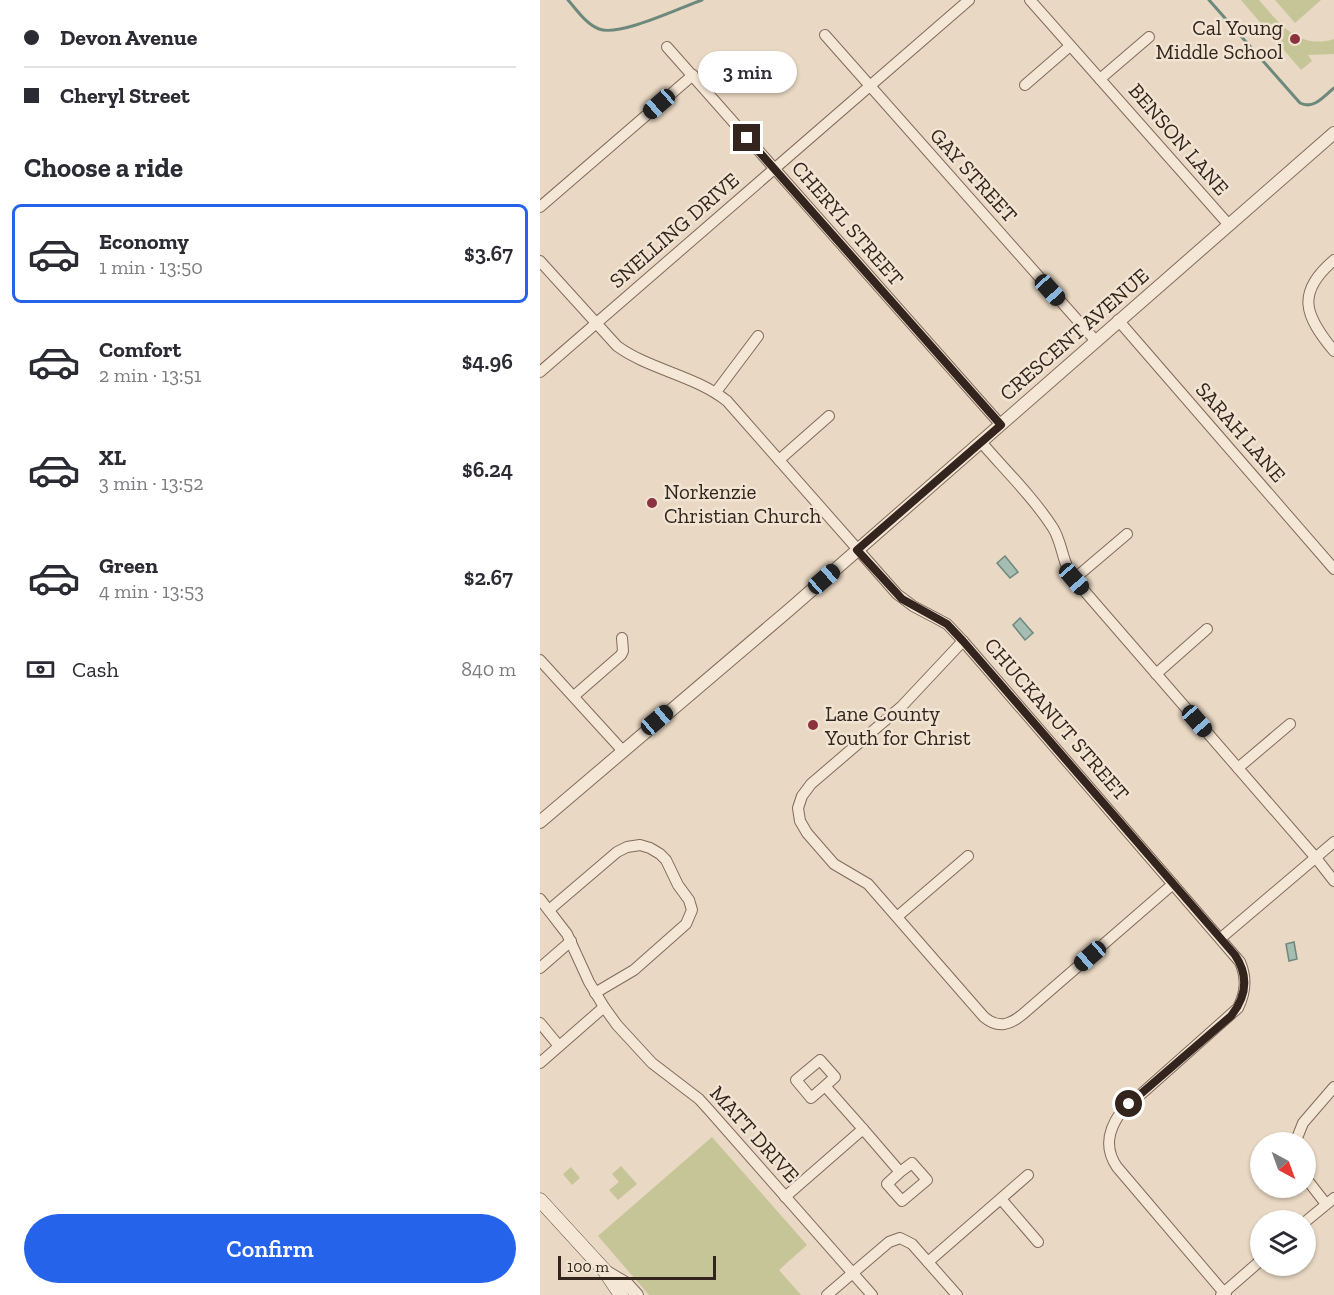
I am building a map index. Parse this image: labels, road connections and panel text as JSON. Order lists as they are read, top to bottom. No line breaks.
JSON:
{"streets":{"street":["BENSON LANE","GAY STREET","CHERYL STREET","SNELLING DRIVE","CRESCENT AVENUE","SARAH LANE","CHUCKANUT STREET","MATT DRIVE"]},"crossings":[["BENSON LANE","CRESCENT AVENUE"],["GAY STREET","SNELLING DRIVE"],["GAY STREET","CRESCENT AVENUE"],["CHERYL STREET","SNELLING DRIVE"],["CHERYL STREET","CRESCENT AVENUE"],["SNELLING DRIVE","CHUCKANUT STREET"],["CRESCENT AVENUE","SARAH LANE"],["CRESCENT AVENUE","CHUCKANUT STREET"]],"places":["Cal Young Middle School","Norkenzie Christian Church","Lane County Youth for Christ"],"scale_bar":"100 m","north":"bottom right","page":{"banner":["Devon Avenue","Cheryl Street"],"bubble":"3 min","heading":"Choose a ride","list":[{"name":"Economy","note":"1 min · 13:50","value":"$3.67"},{"name":"Comfort","note":"2 min · 13:51","value":"$4.96"},{"name":"XL","note":"3 min · 13:52","value":"$6.24"},{"name":"Green","note":"4 min · 13:53","value":"$2.67"}],"pay":["Cash","840 m"],"buttons":"Confirm","scale":"100 m"}}
